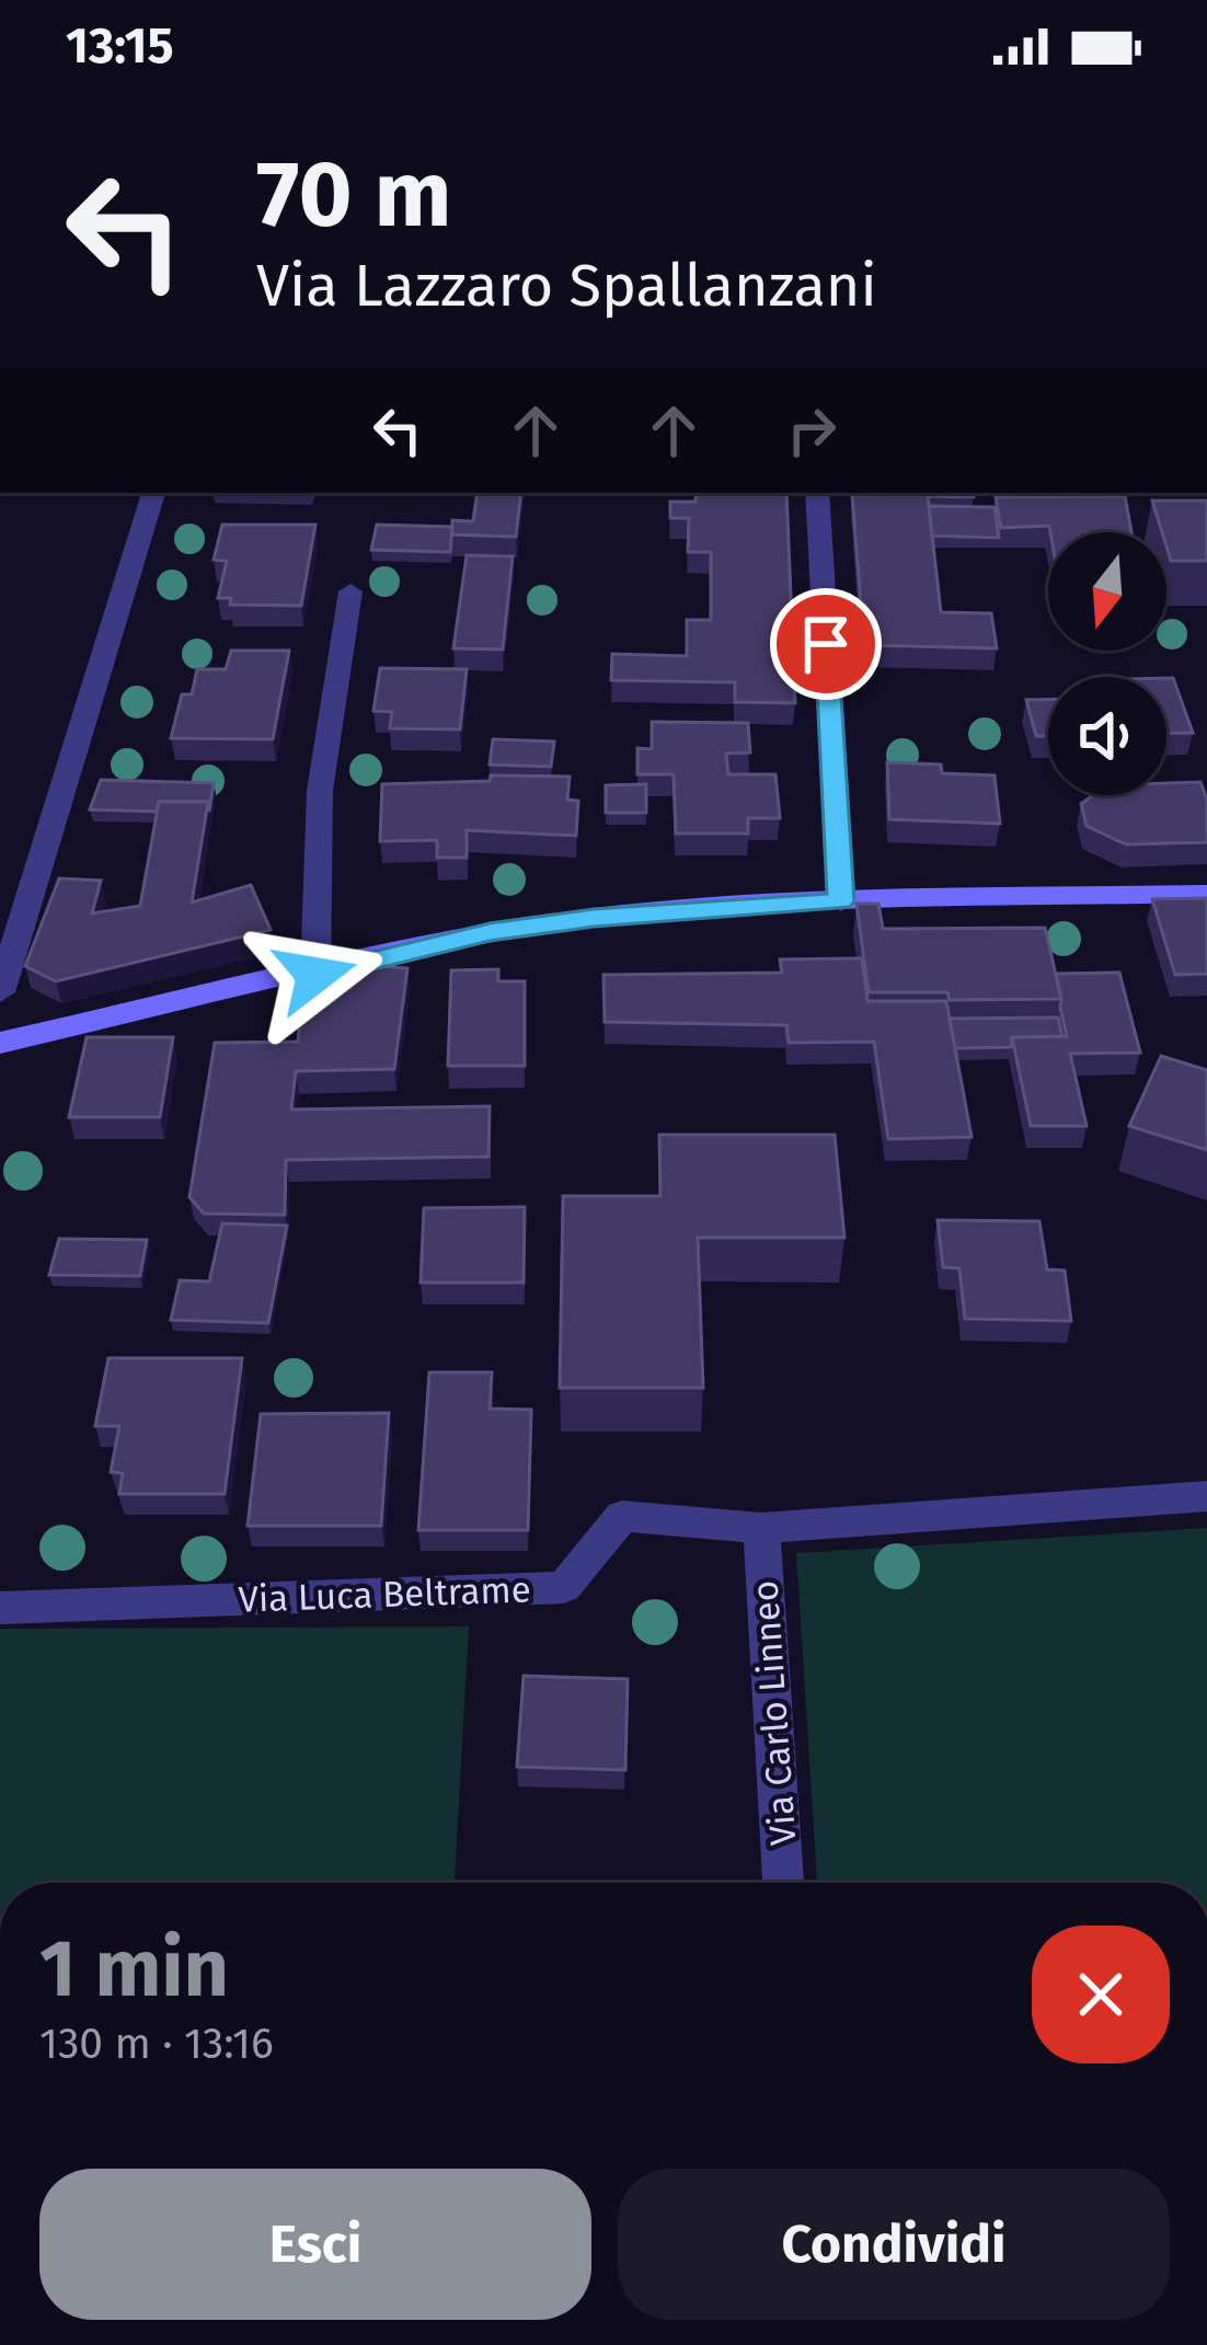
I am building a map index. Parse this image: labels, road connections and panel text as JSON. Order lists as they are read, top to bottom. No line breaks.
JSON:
{"streets":{"street":["Via Luca Beltrame","Via Carlo Linneo"]},"crossings":[["Via Luca Beltrame","Via Carlo Linneo"]],"north":"bottom","page":{"status":"13:15","turn":["70 m","Via Lazzaro Spallanzani"],"heading":["1 min","130 m · 13:16"],"buttons":["Esci","Condividi"]}}
